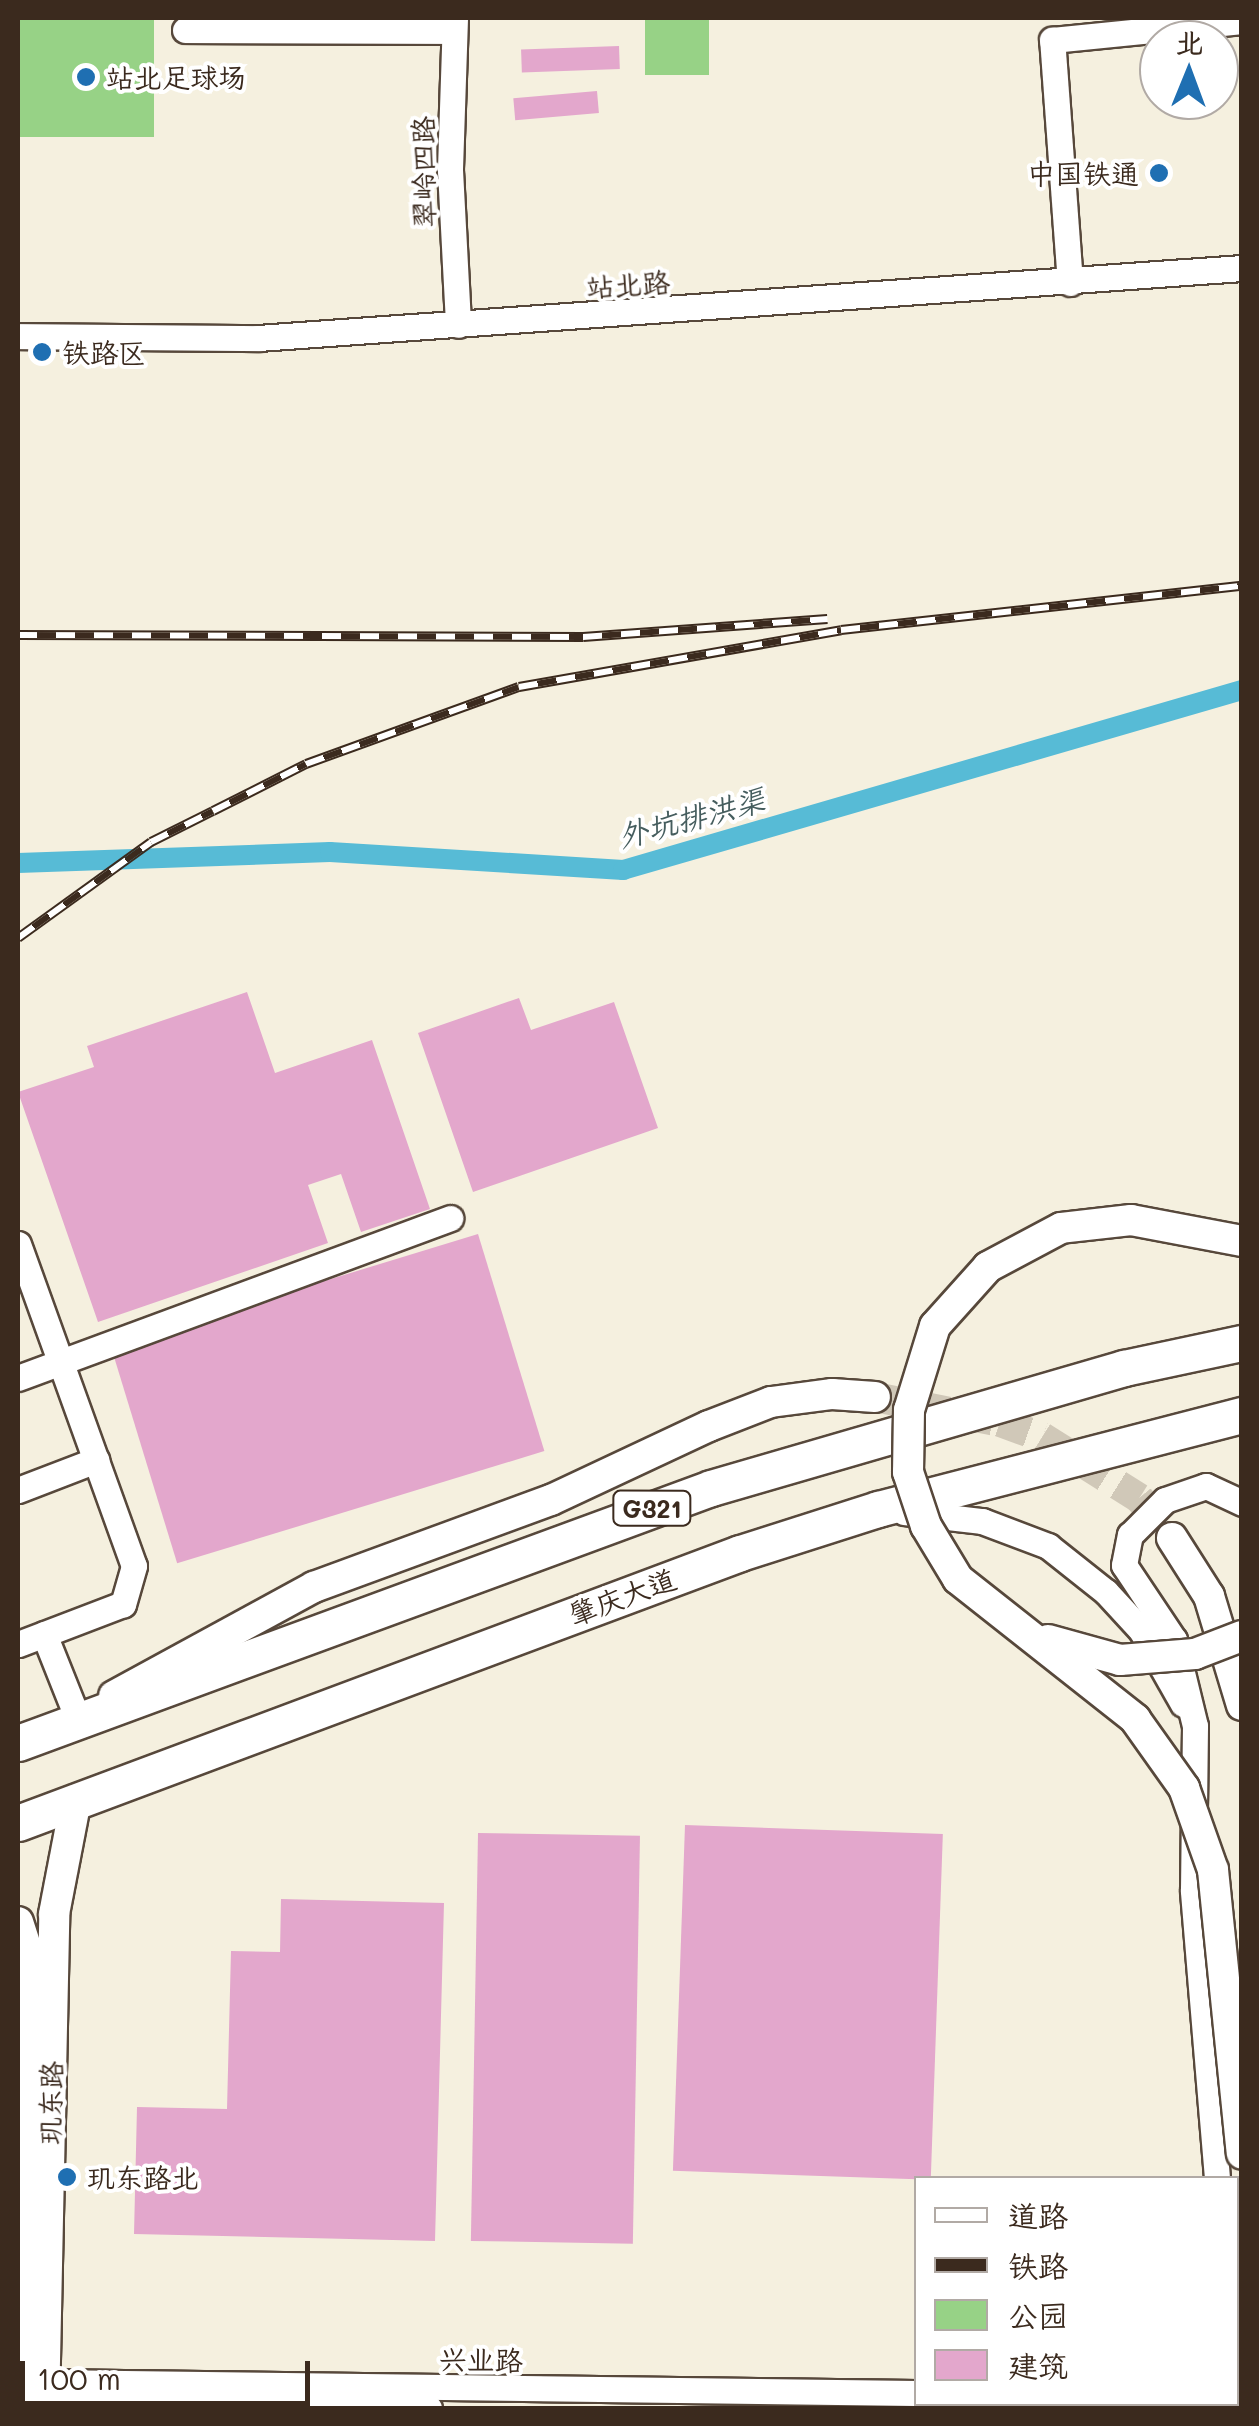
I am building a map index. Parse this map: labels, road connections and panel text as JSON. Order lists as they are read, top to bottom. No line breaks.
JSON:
{"streets":{"highway":["G321","肇庆大道"],"main road":["玑东路"],"street":["翠岭四路","站北路","兴业路"]},"crossings":[["翠岭四路","站北路"],["肇庆大道","玑东路"],["玑东路","兴业路"]],"water":["外坑排洪渠"],"places":["站北足球场","中国铁通","铁路区","玑东路北"],"legend":["道路","铁路","公园","建筑"],"scale_bar":"100 m","north":"top"}
